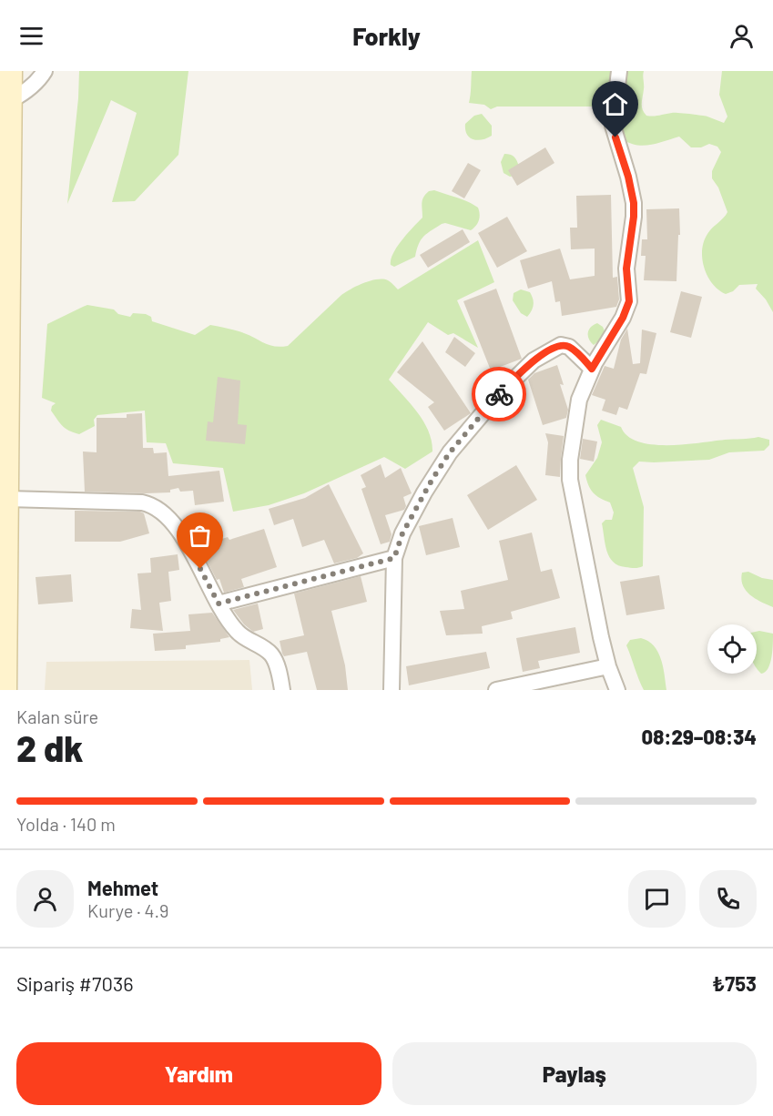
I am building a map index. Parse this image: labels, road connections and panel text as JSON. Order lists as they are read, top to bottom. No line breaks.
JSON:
{"page":{"header":"Forkly","heading":["2 dk","Kalan süre","08:29–08:34"],"panel":["Mehmet","Kurye · 4.9","Sipariş #7036","₺753"],"bar":"Yolda · 140 m","buttons":["Yardım","Paylaş"]}}
